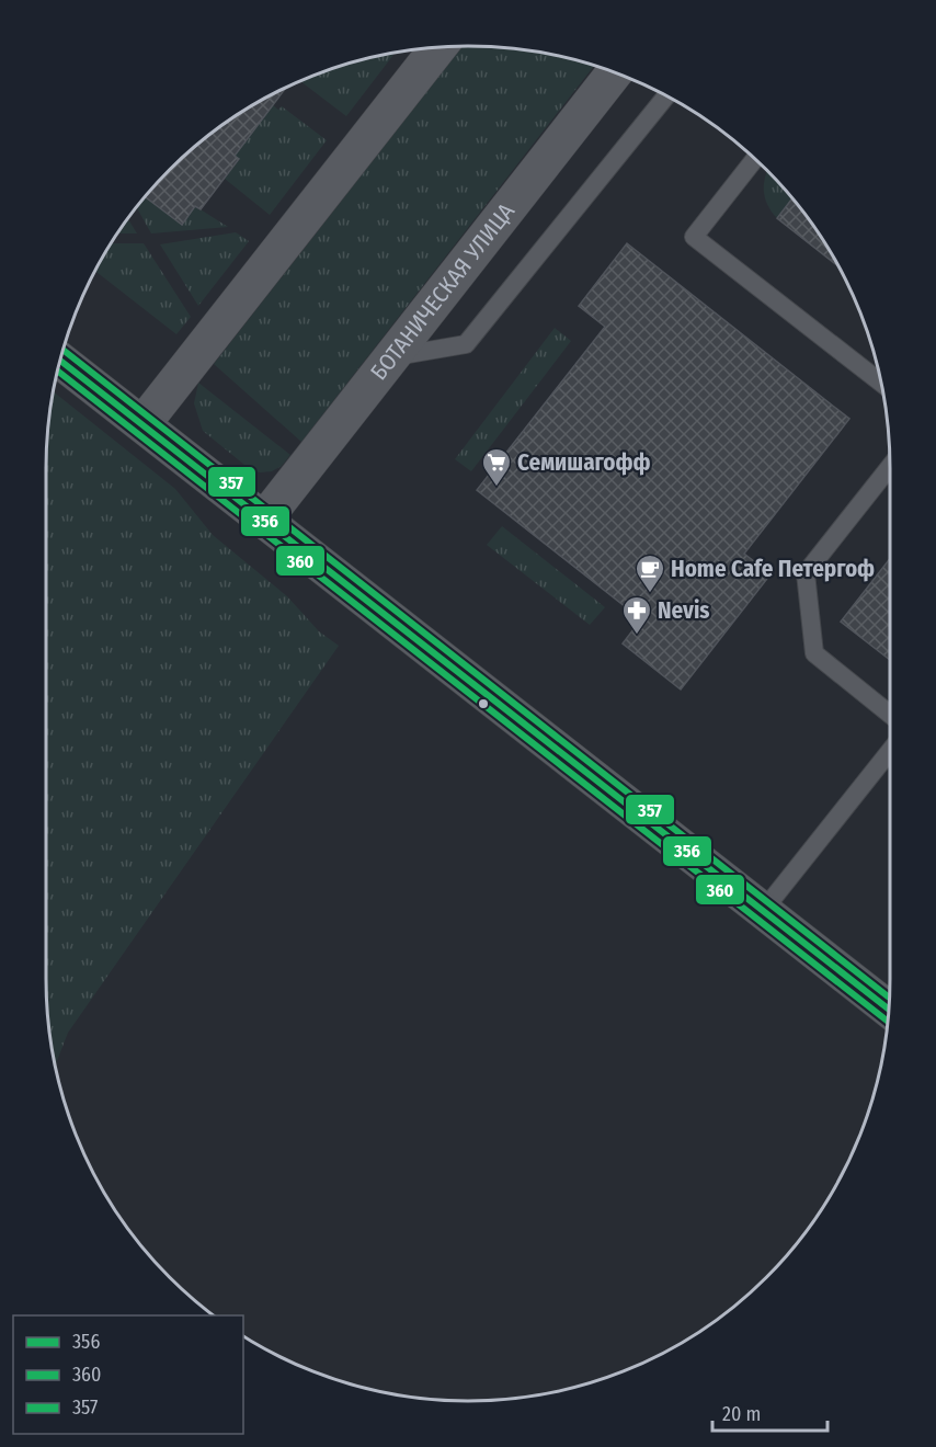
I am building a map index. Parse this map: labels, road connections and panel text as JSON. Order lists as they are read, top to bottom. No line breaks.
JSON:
{"streets":{"street":["БОТАНИЧЕСКАЯ УЛИЦА"]},"places":{"supermarket":["Семишагофф"],"cafe":["Home Cafe Петергоф"],"pharmacy":["Nevis"]},"lines":["transit line 357","transit line 356","transit line 360"],"legend":["356","360","357"],"scale_bar":"20 m"}
